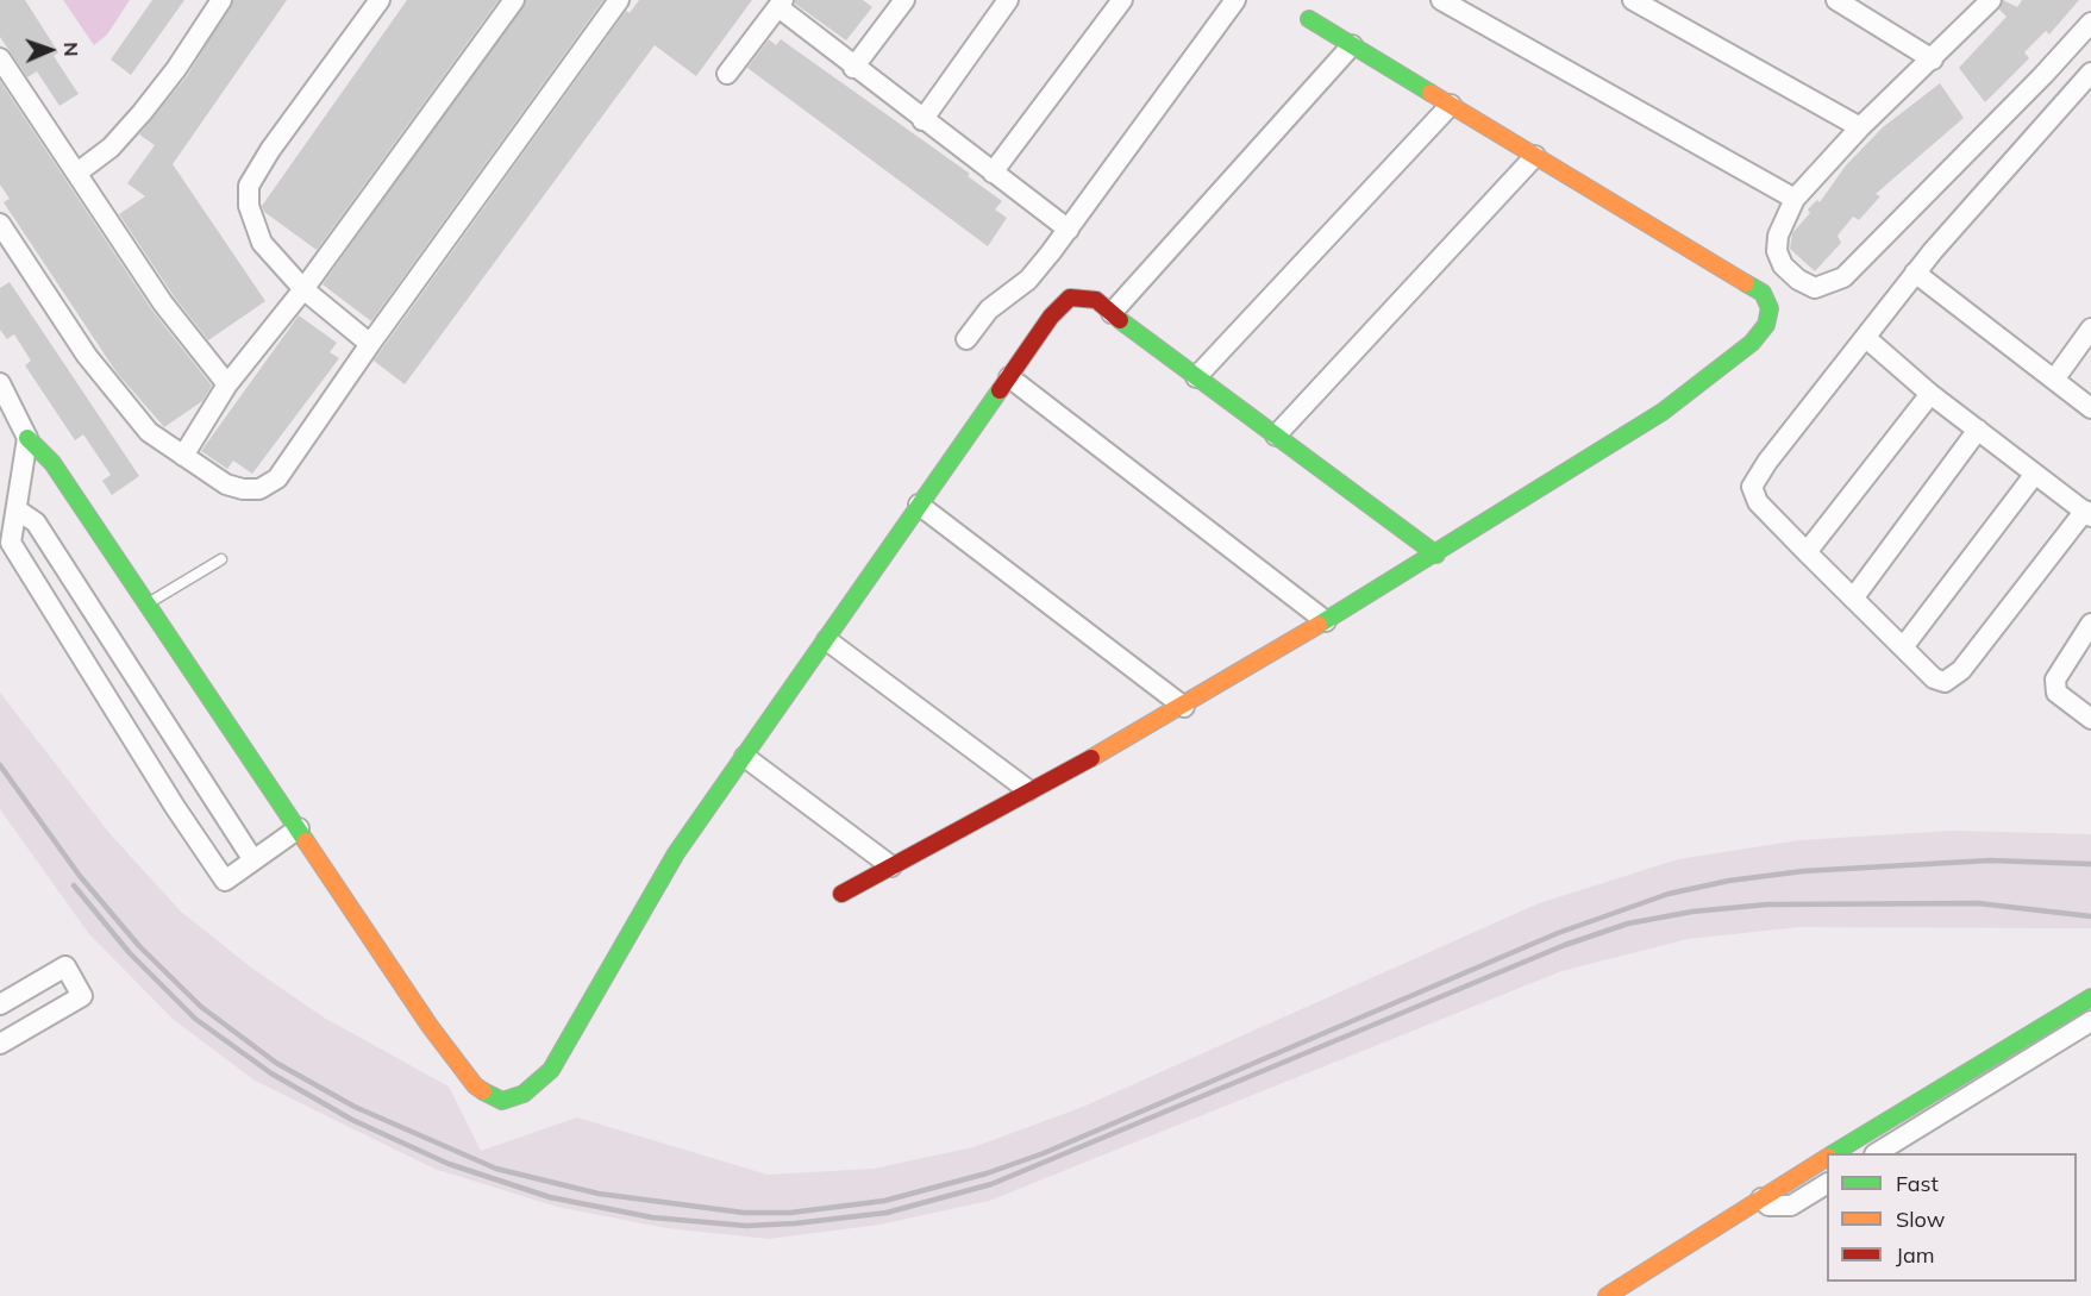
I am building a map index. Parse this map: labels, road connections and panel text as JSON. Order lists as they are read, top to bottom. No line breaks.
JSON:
{"legend":["Fast","Slow","Jam"],"north":"right"}
